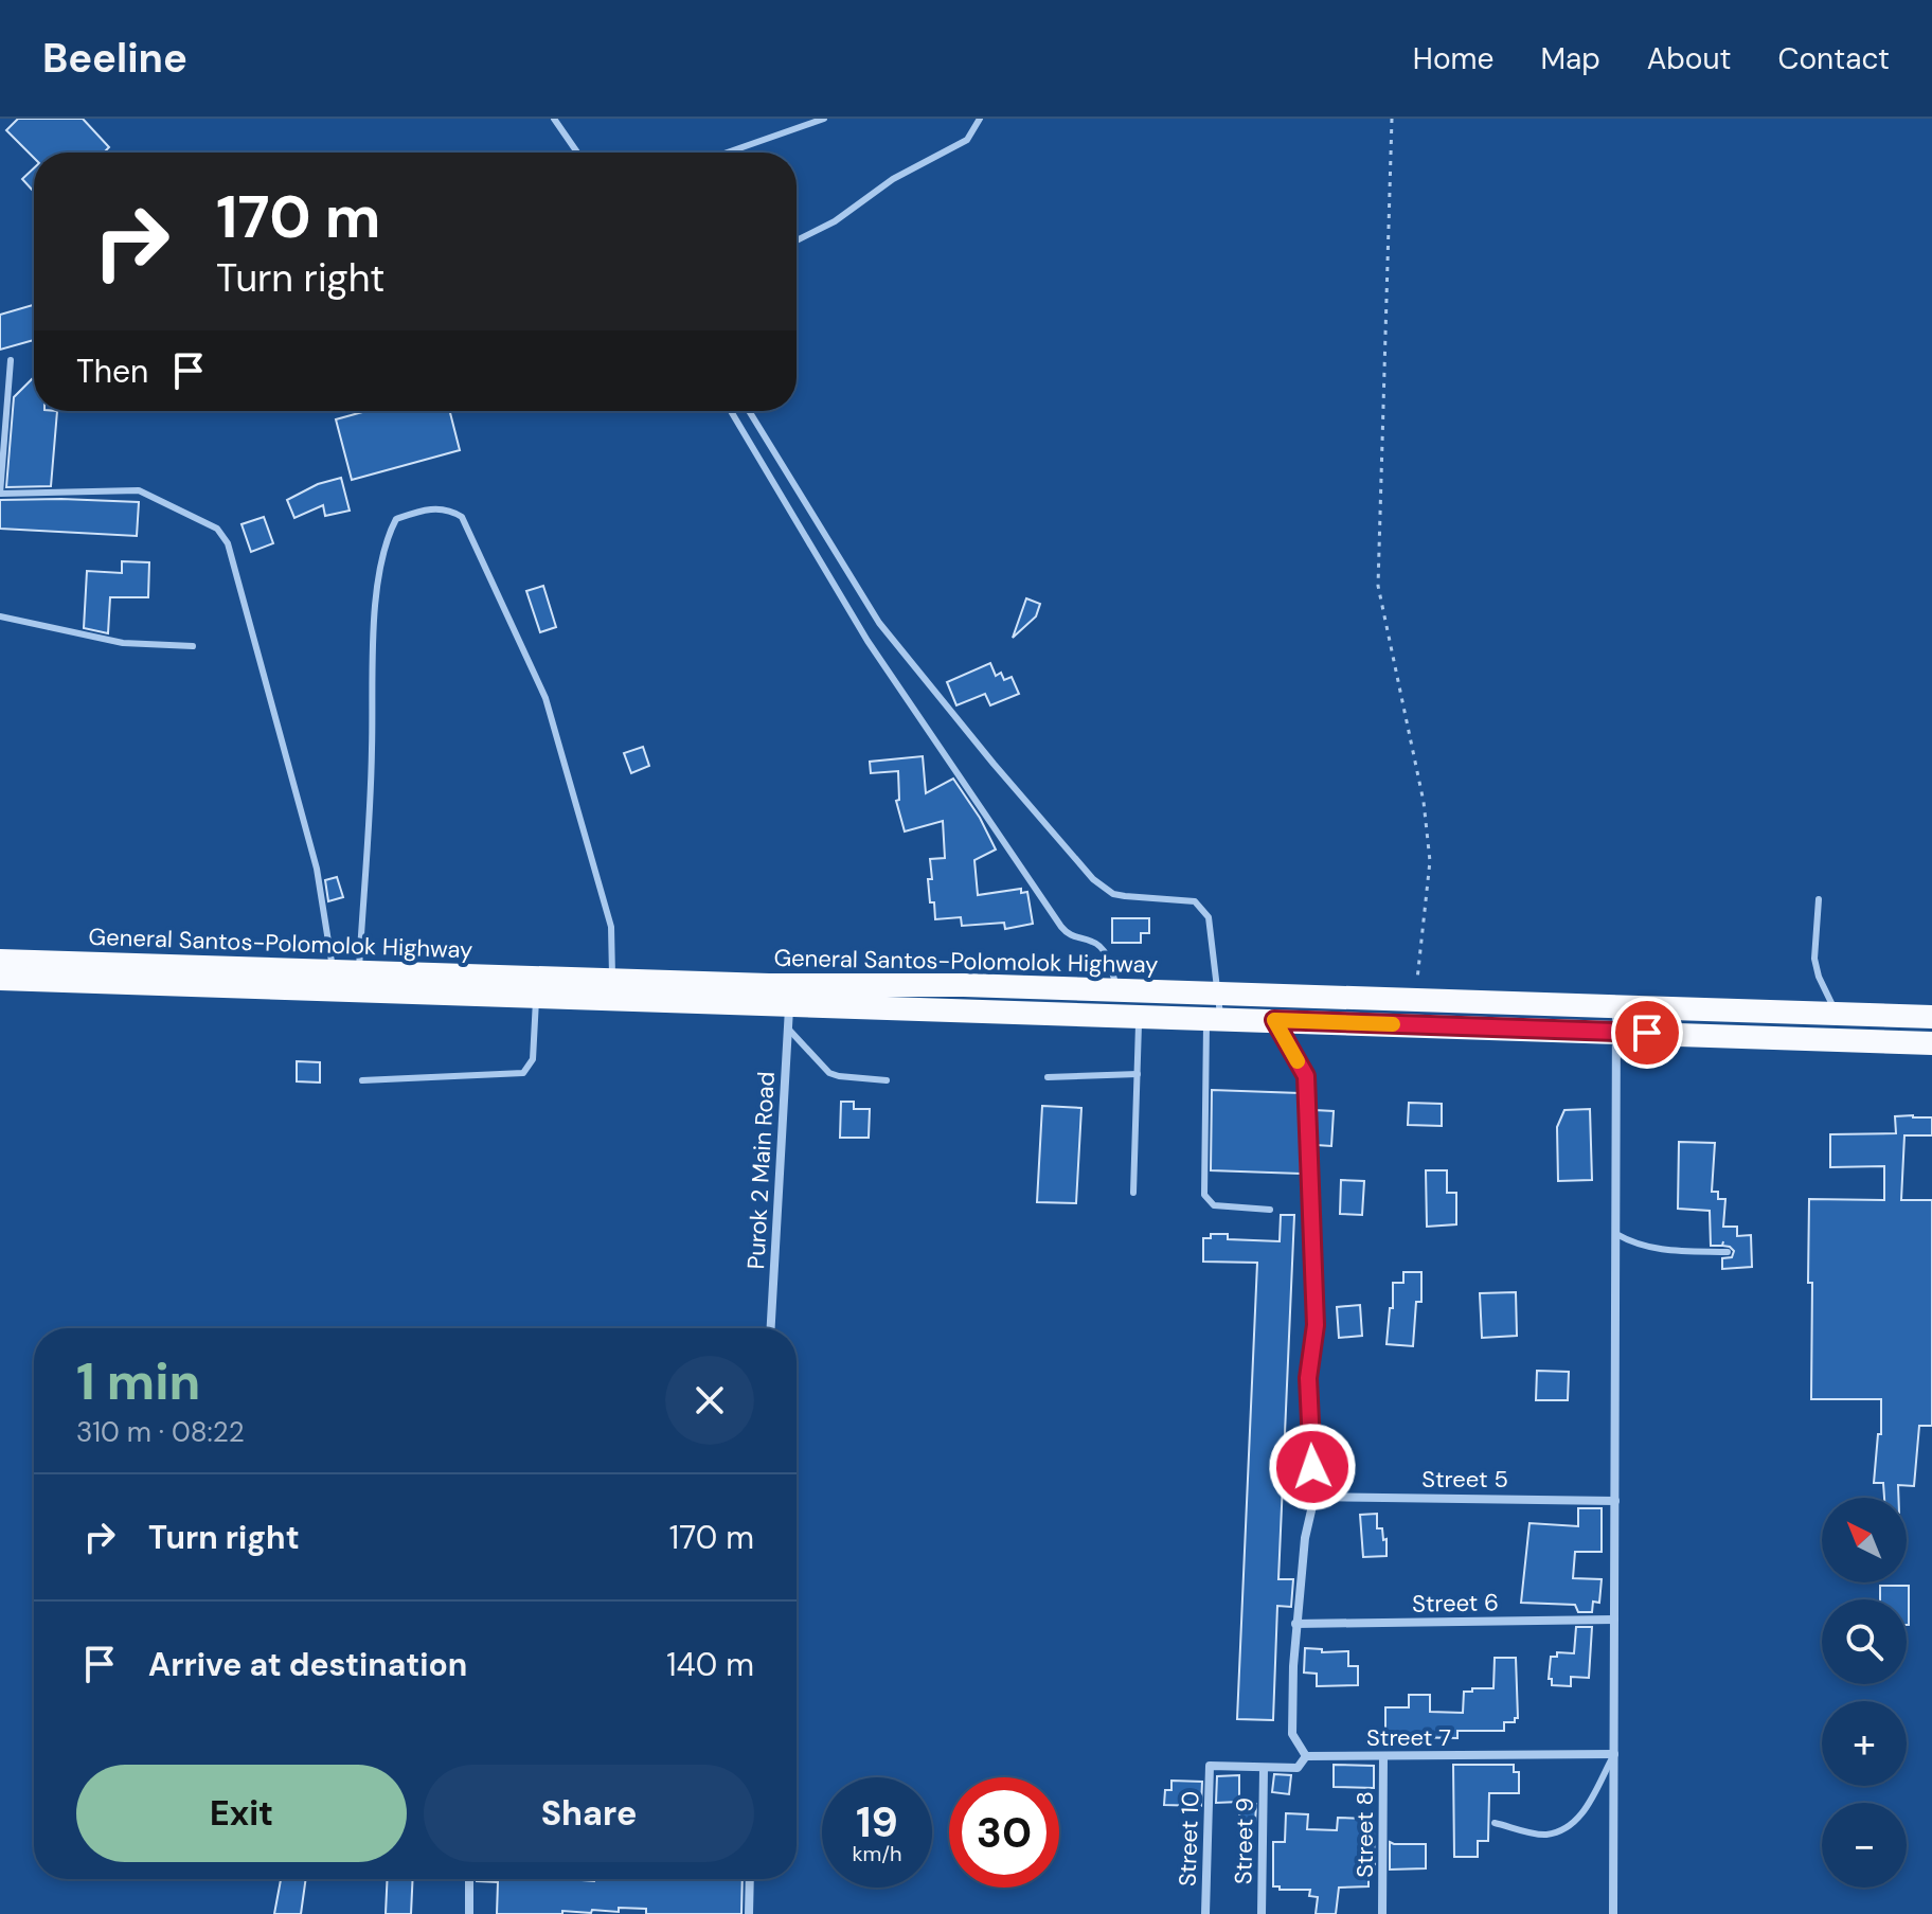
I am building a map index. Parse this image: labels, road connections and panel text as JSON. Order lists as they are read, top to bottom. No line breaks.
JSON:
{"streets":{"highway":["General Santos-Polomolok Highway"],"street":["Purok 2 Main Road","Street 5","Street 6","Street 7","Street 8","Street 10","Street 9"]},"crossings":[["Street 7","Street 8"],["Street 7","Street 10"],["Street 7","Street 9"]],"north":"top left","page":{"header":"Beeline","nav":["Home","Map","About","Contact"],"turn":["170 m","Turn right"],"then":"Then","heading":["1 min","310 m · 08:22"],"list":[{"name":"Turn right","value":"170 m"},{"name":"Arrive at destination","value":"140 m"}],"map_buttons":["+","−"],"buttons":["Exit","Share"],"speed":"19 km/h","limit":"30"}}
